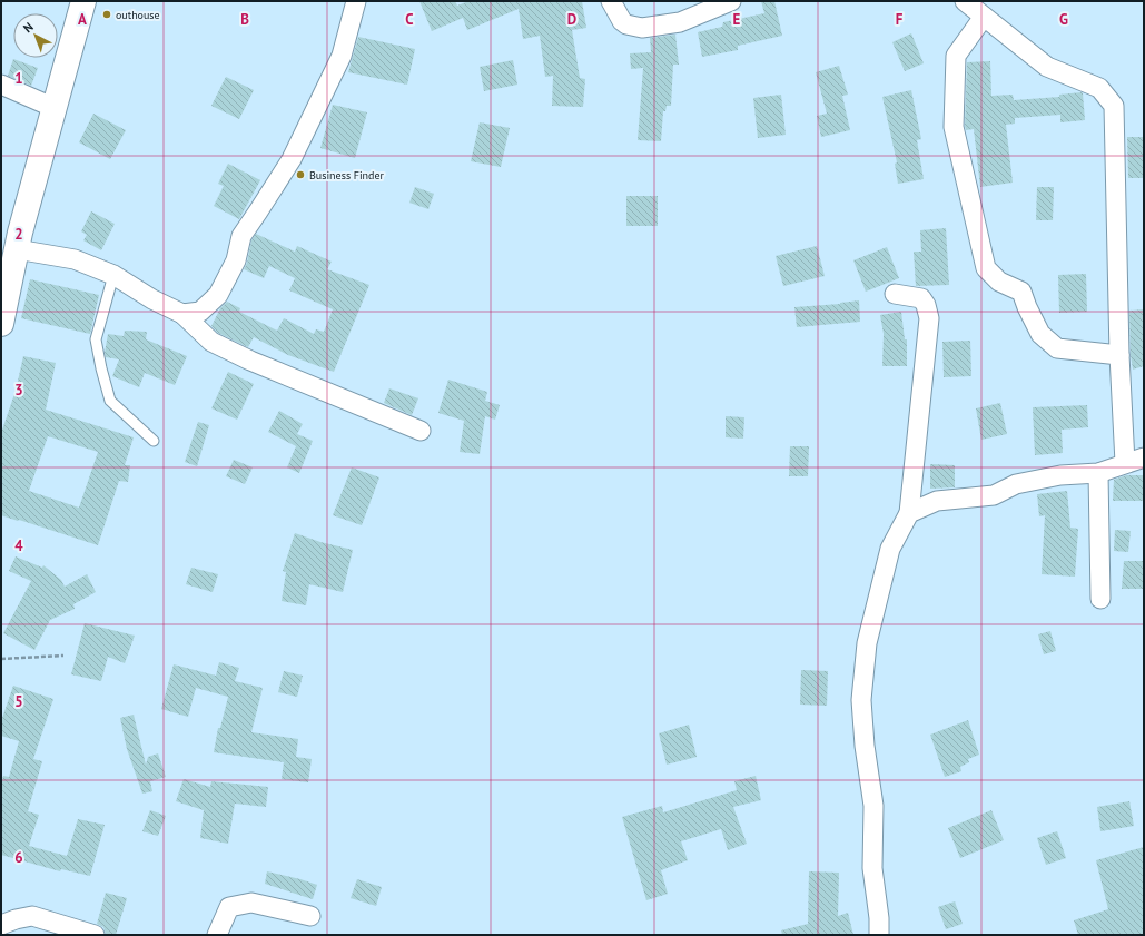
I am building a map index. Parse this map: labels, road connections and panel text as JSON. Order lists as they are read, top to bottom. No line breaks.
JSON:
{"places":["outhouse","Business Finder"],"north":"top left","grid":{"columns":["A","B","C","D","E","F","G"],"rows":["1","2","3","4","5","6"]}}
